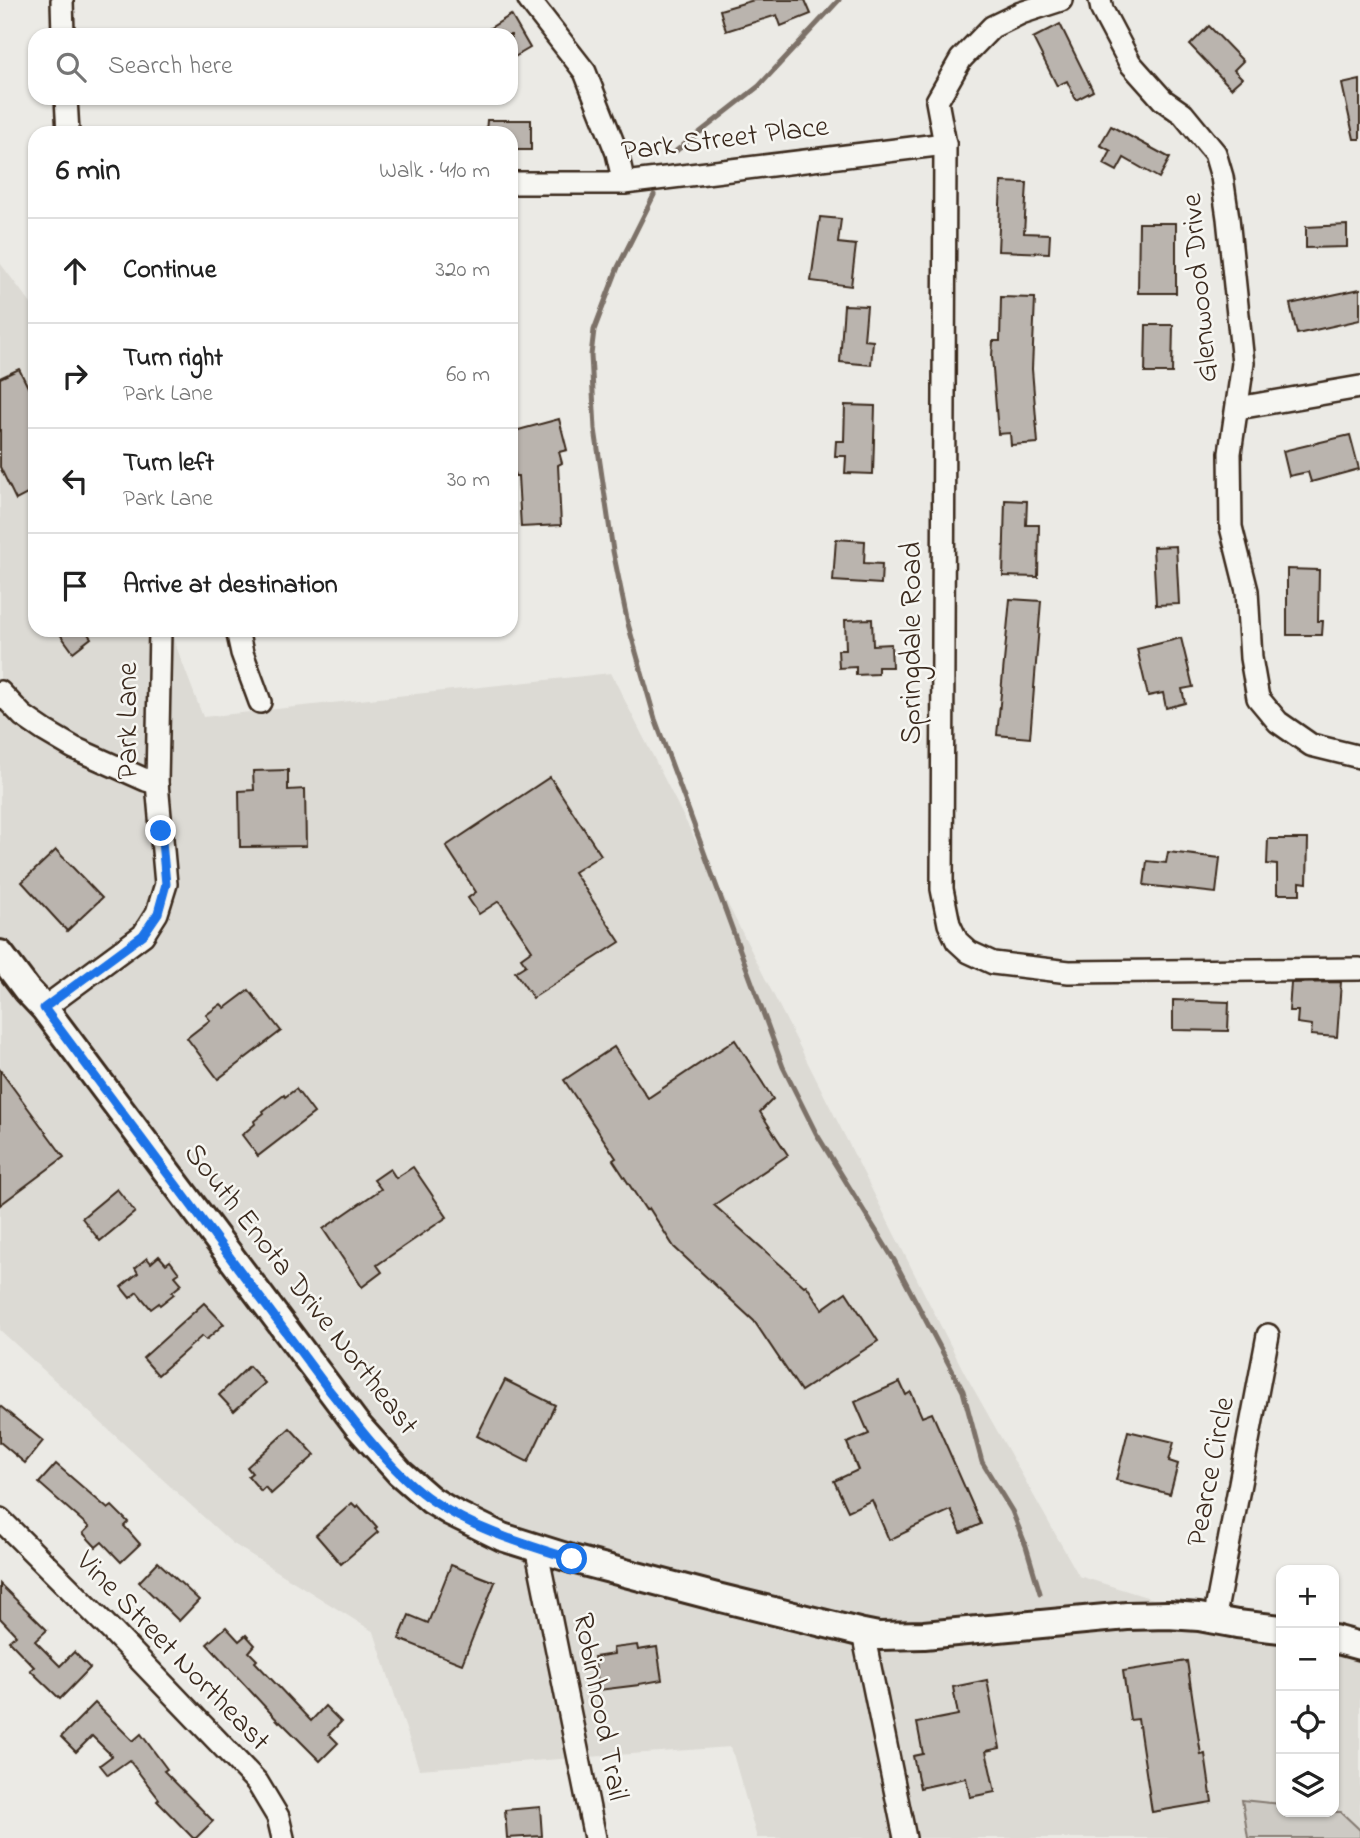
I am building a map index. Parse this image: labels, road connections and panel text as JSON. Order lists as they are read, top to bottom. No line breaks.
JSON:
{"streets":{"main road":["South Enota Drive Northeast"],"street":["Park Street Place","Glenwood Drive","Springdale Road","Park Lane","Pearce Circle","Vine Street Northeast","Robinhood Trail"]},"crossings":[["Park Street Place","Springdale Road"],["Park Lane","South Enota Drive Northeast"],["South Enota Drive Northeast","Pearce Circle"],["South Enota Drive Northeast","Robinhood Trail"]],"page":{"search":"Search here","heading":["6 min","Walk · 410 m"],"list":[["Continue","320 m"],["Turn right","Park Lane","60 m"],["Turn left","Park Lane","30 m"],"Arrive at destination"],"map_buttons":["+","−"]}}
